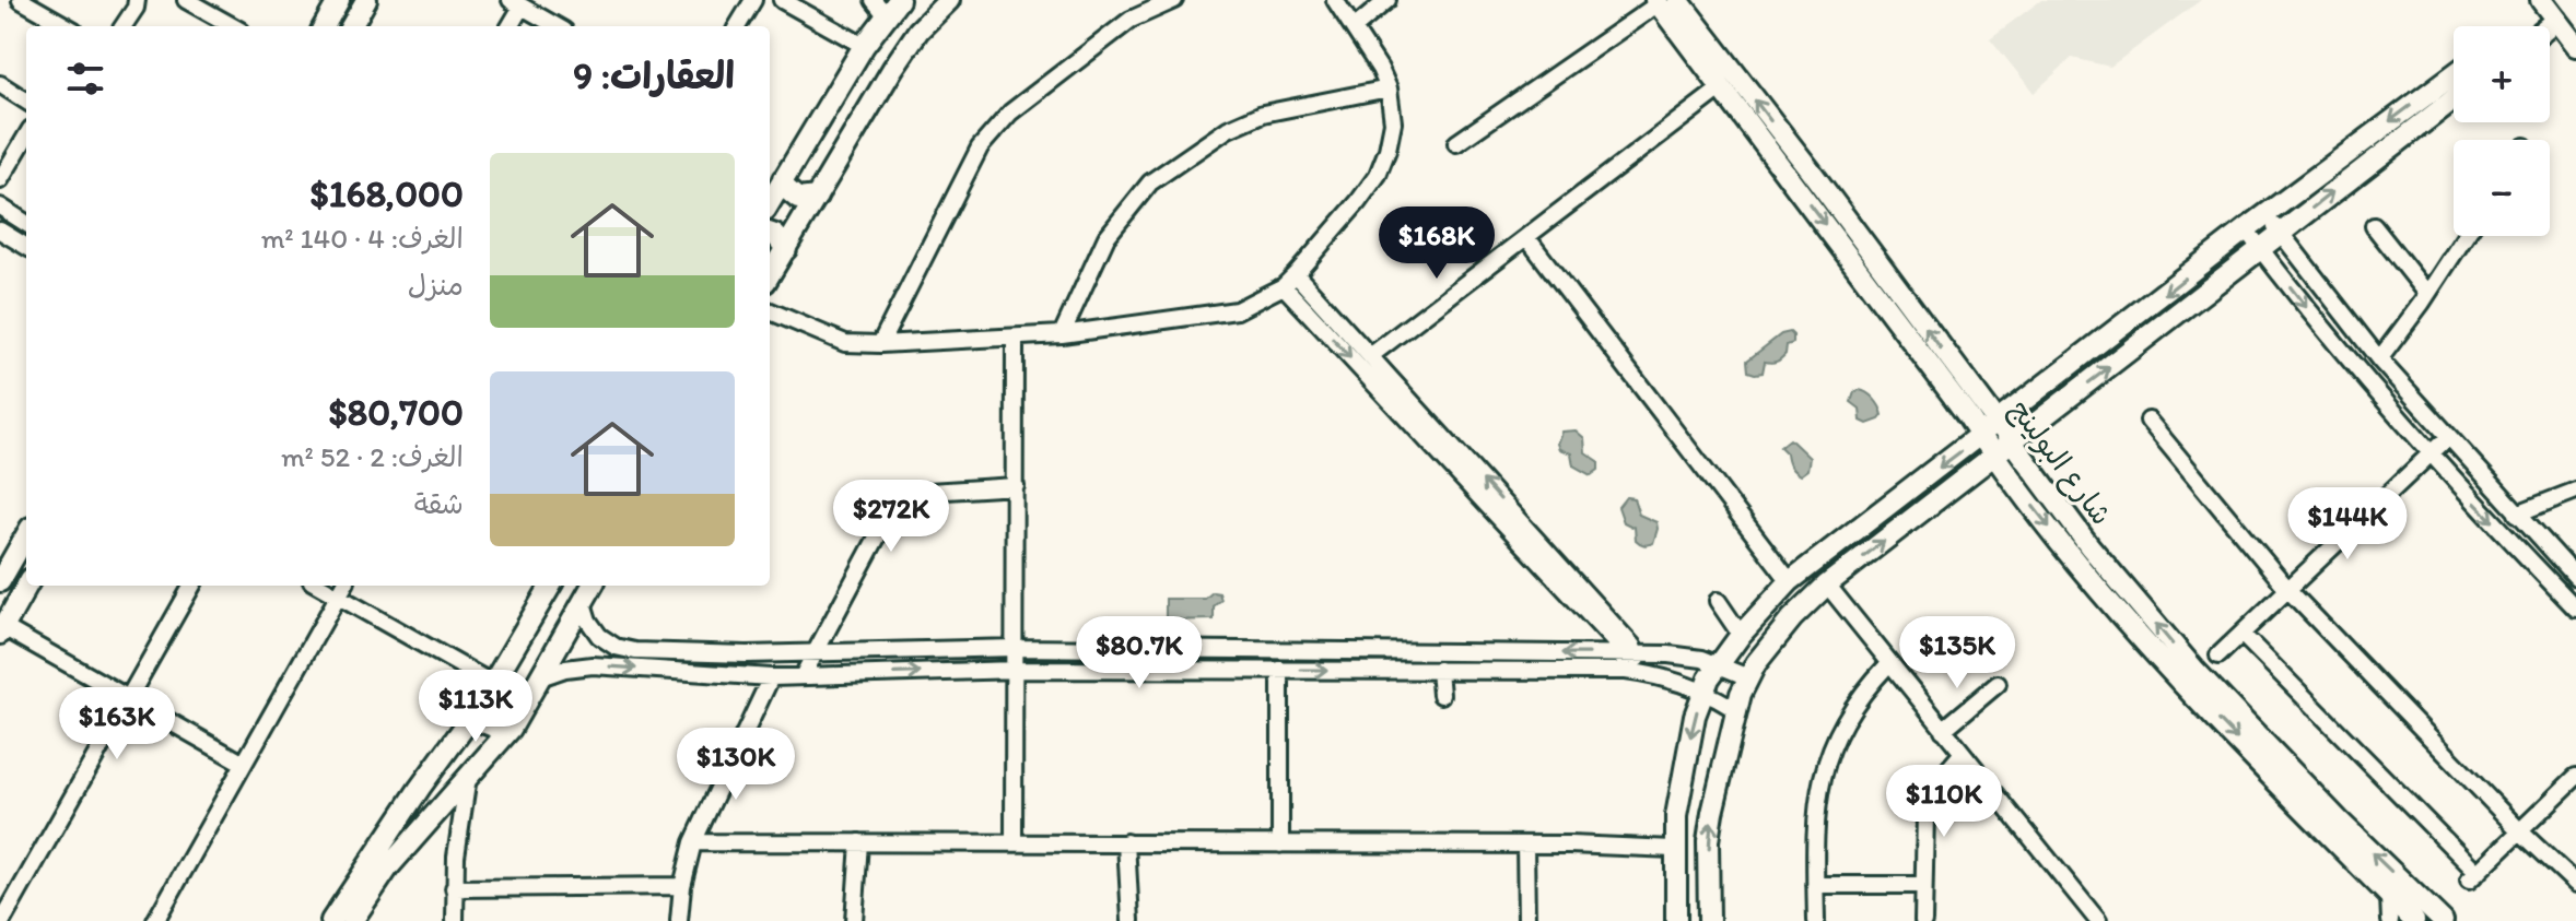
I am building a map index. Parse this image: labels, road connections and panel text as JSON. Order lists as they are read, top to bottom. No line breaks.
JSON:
{"streets":{"street":["شارع البولينج"]},"page":{"map_buttons":["+","−"],"heading":"العقارات: 9","list":[{"name":"$168,000","note":"الغرف: 4 · 140 m² · منزل"},{"name":"$80,700","note":"الغرف: 2 · 52 m² · شقة"}],"price":["$168K","$272K","$144K","$80.7K","$135K","$113K","$163K","$130K","$110K"]}}
